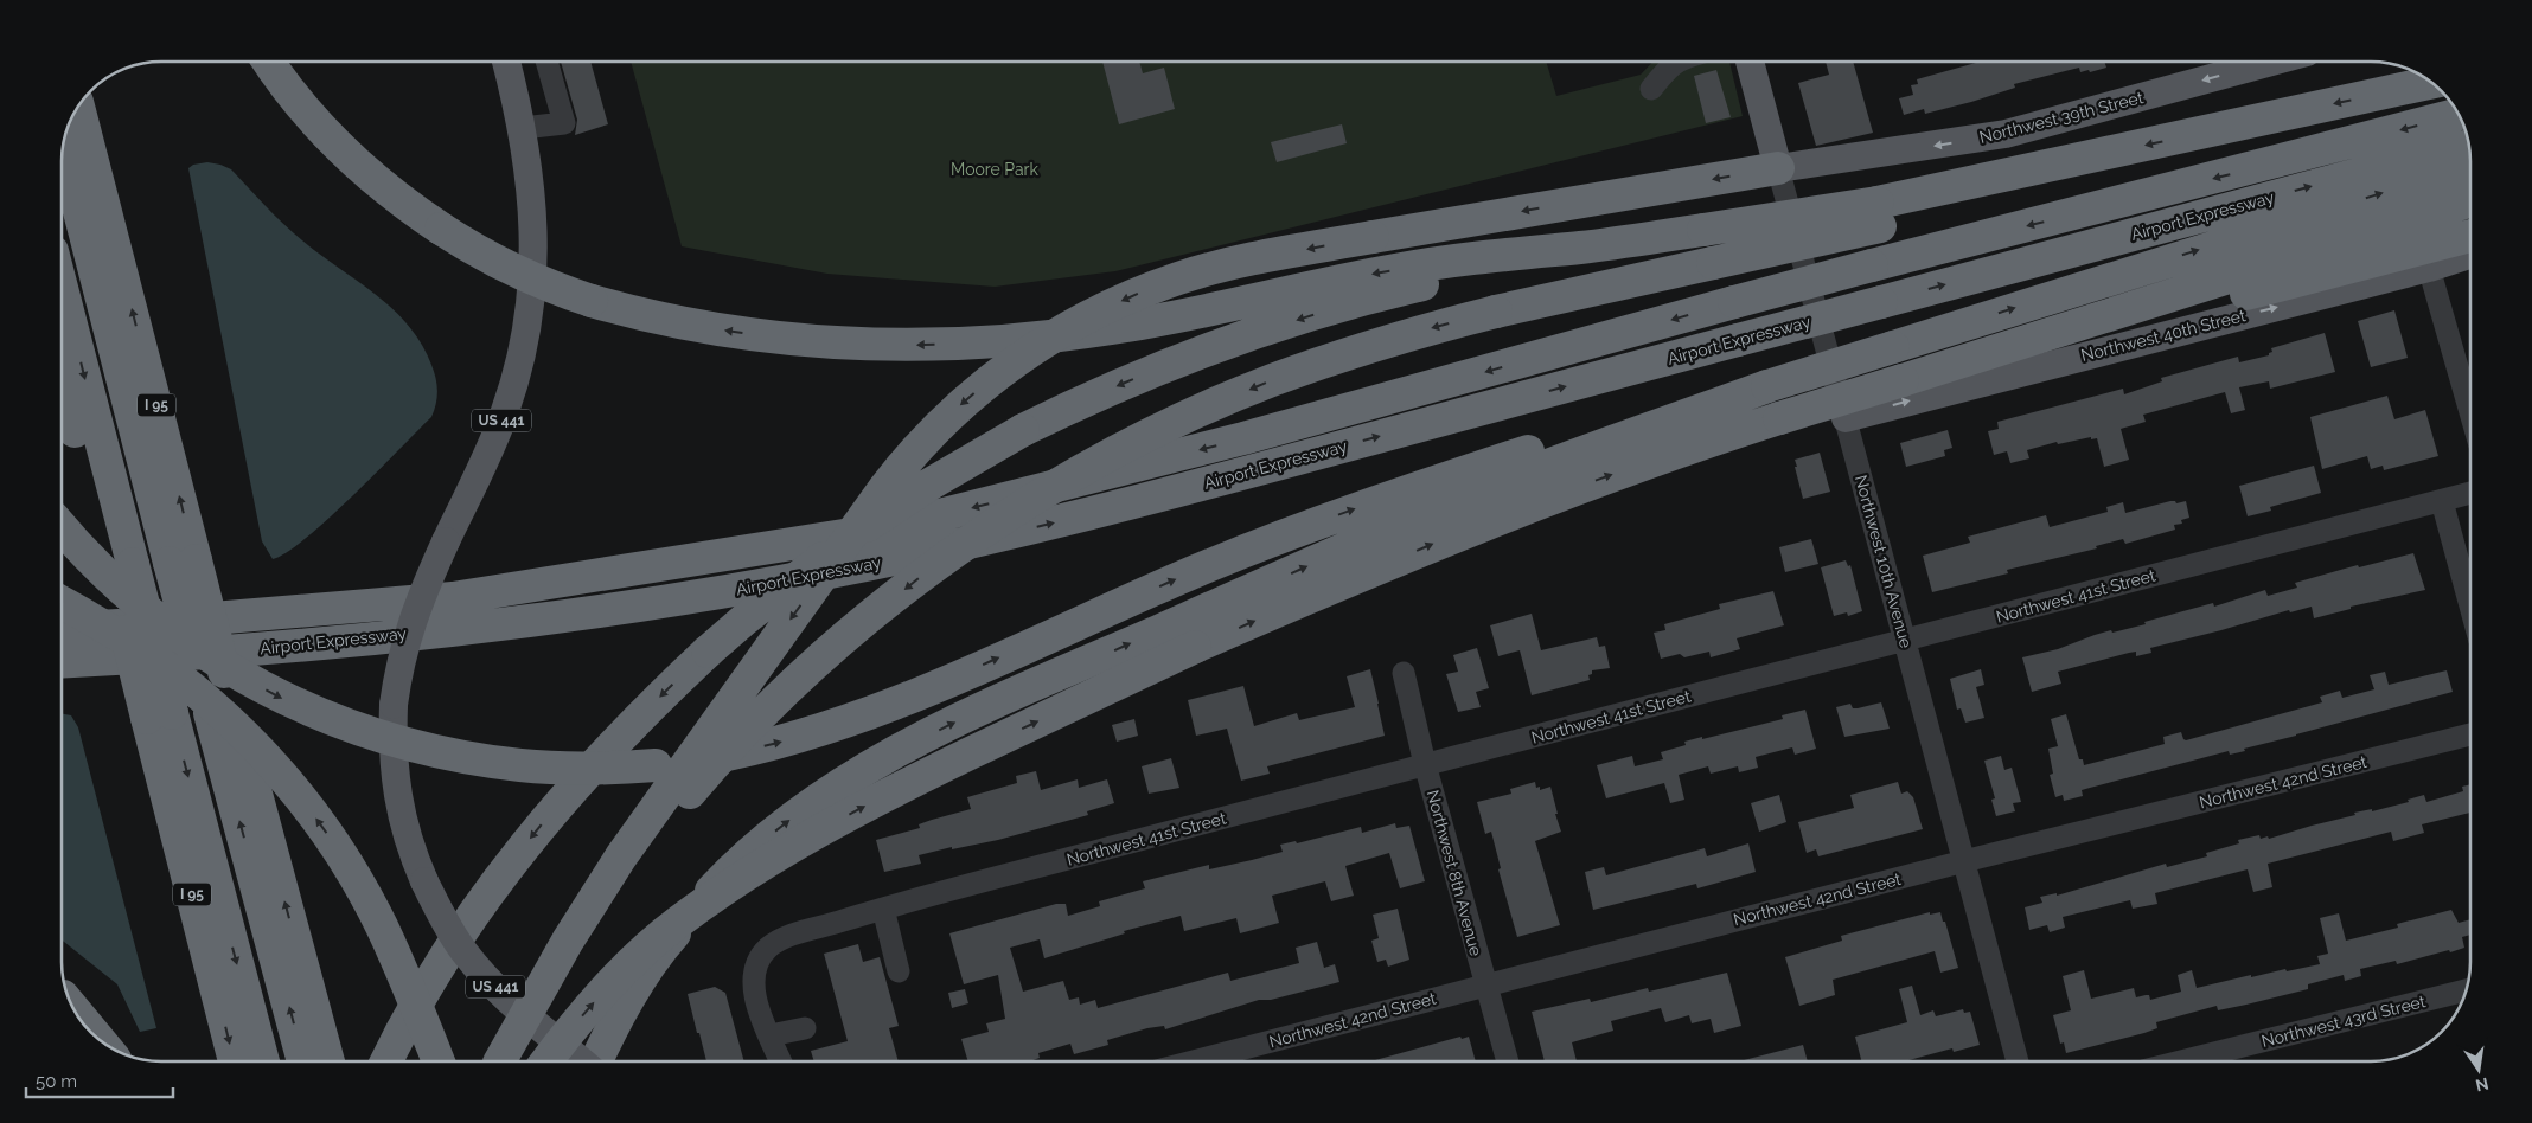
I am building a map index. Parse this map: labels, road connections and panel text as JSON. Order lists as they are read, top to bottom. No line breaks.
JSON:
{"streets":{"highway":["Airport Expressway","I 95"],"main road":["Northwest 39th Street","Northwest 40th Street","US 441","Northwest 10th Avenue"],"street":["Northwest 41st Street","Northwest 42nd Street","Northwest 8th Avenue","Northwest 43rd Street"]},"crossings":[["Northwest 39th Street","Northwest 10th Avenue"],["Northwest 40th Street","Northwest 10th Avenue"],["Northwest 10th Avenue","Northwest 41st Street"],["Northwest 10th Avenue","Northwest 42nd Street"],["Northwest 41st Street","Northwest 8th Avenue"],["Northwest 42nd Street","Northwest 8th Avenue"]],"one_way":["Northwest 39th Street","Northwest 40th Street"],"parks":["Moore Park"],"scale_bar":"50 m","north":"bottom"}
